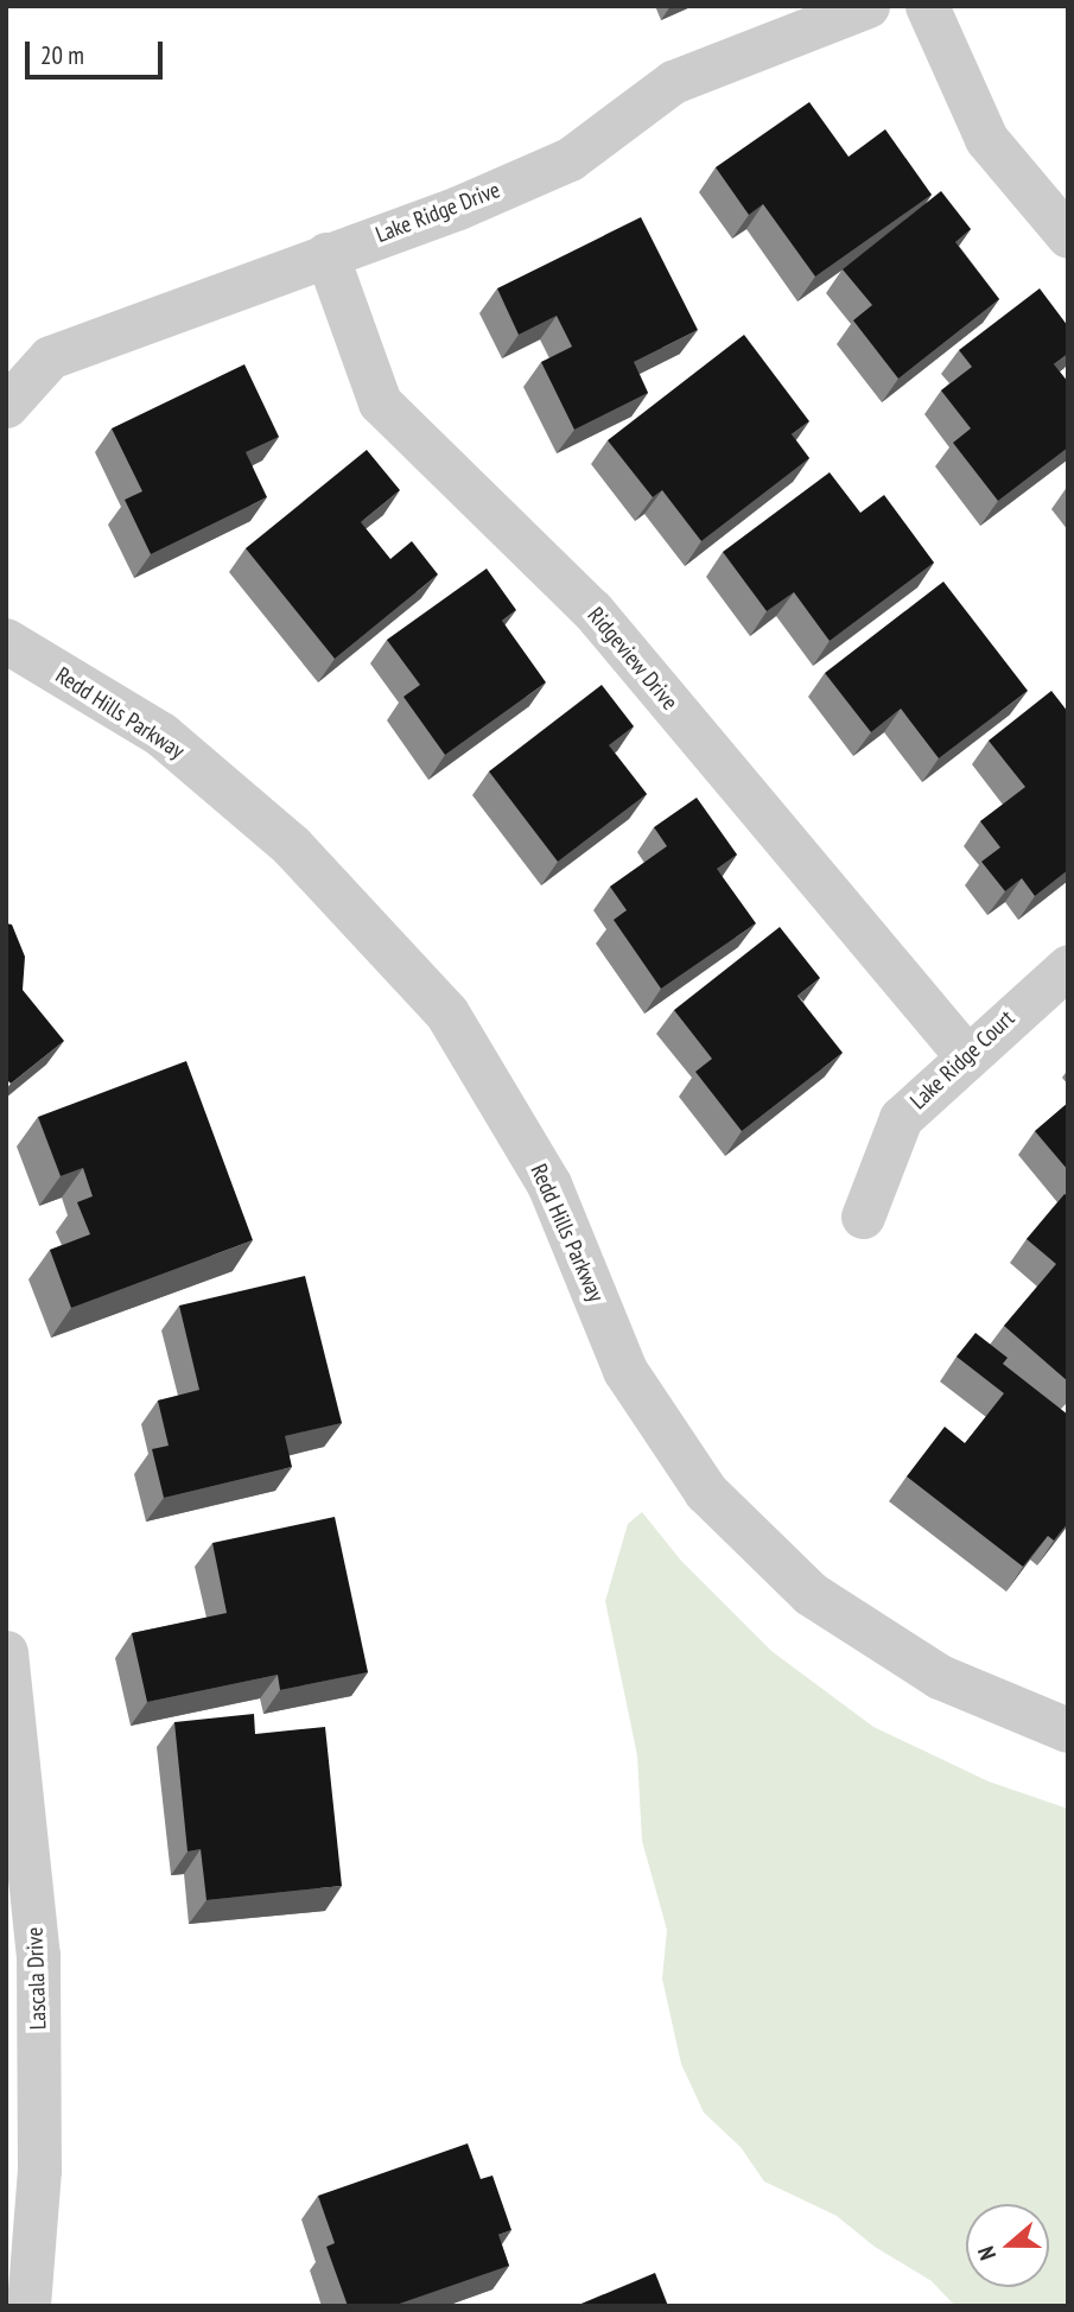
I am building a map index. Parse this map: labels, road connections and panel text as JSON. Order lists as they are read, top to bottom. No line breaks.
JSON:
{"streets":{"street":["Lake Ridge Drive","Ridgeview Drive","Redd Hills Parkway","Lake Ridge Court","Lascala Drive"]},"crossings":[["Lake Ridge Drive","Ridgeview Drive"],["Ridgeview Drive","Lake Ridge Court"]],"scale_bar":"20 m","north":"left"}
